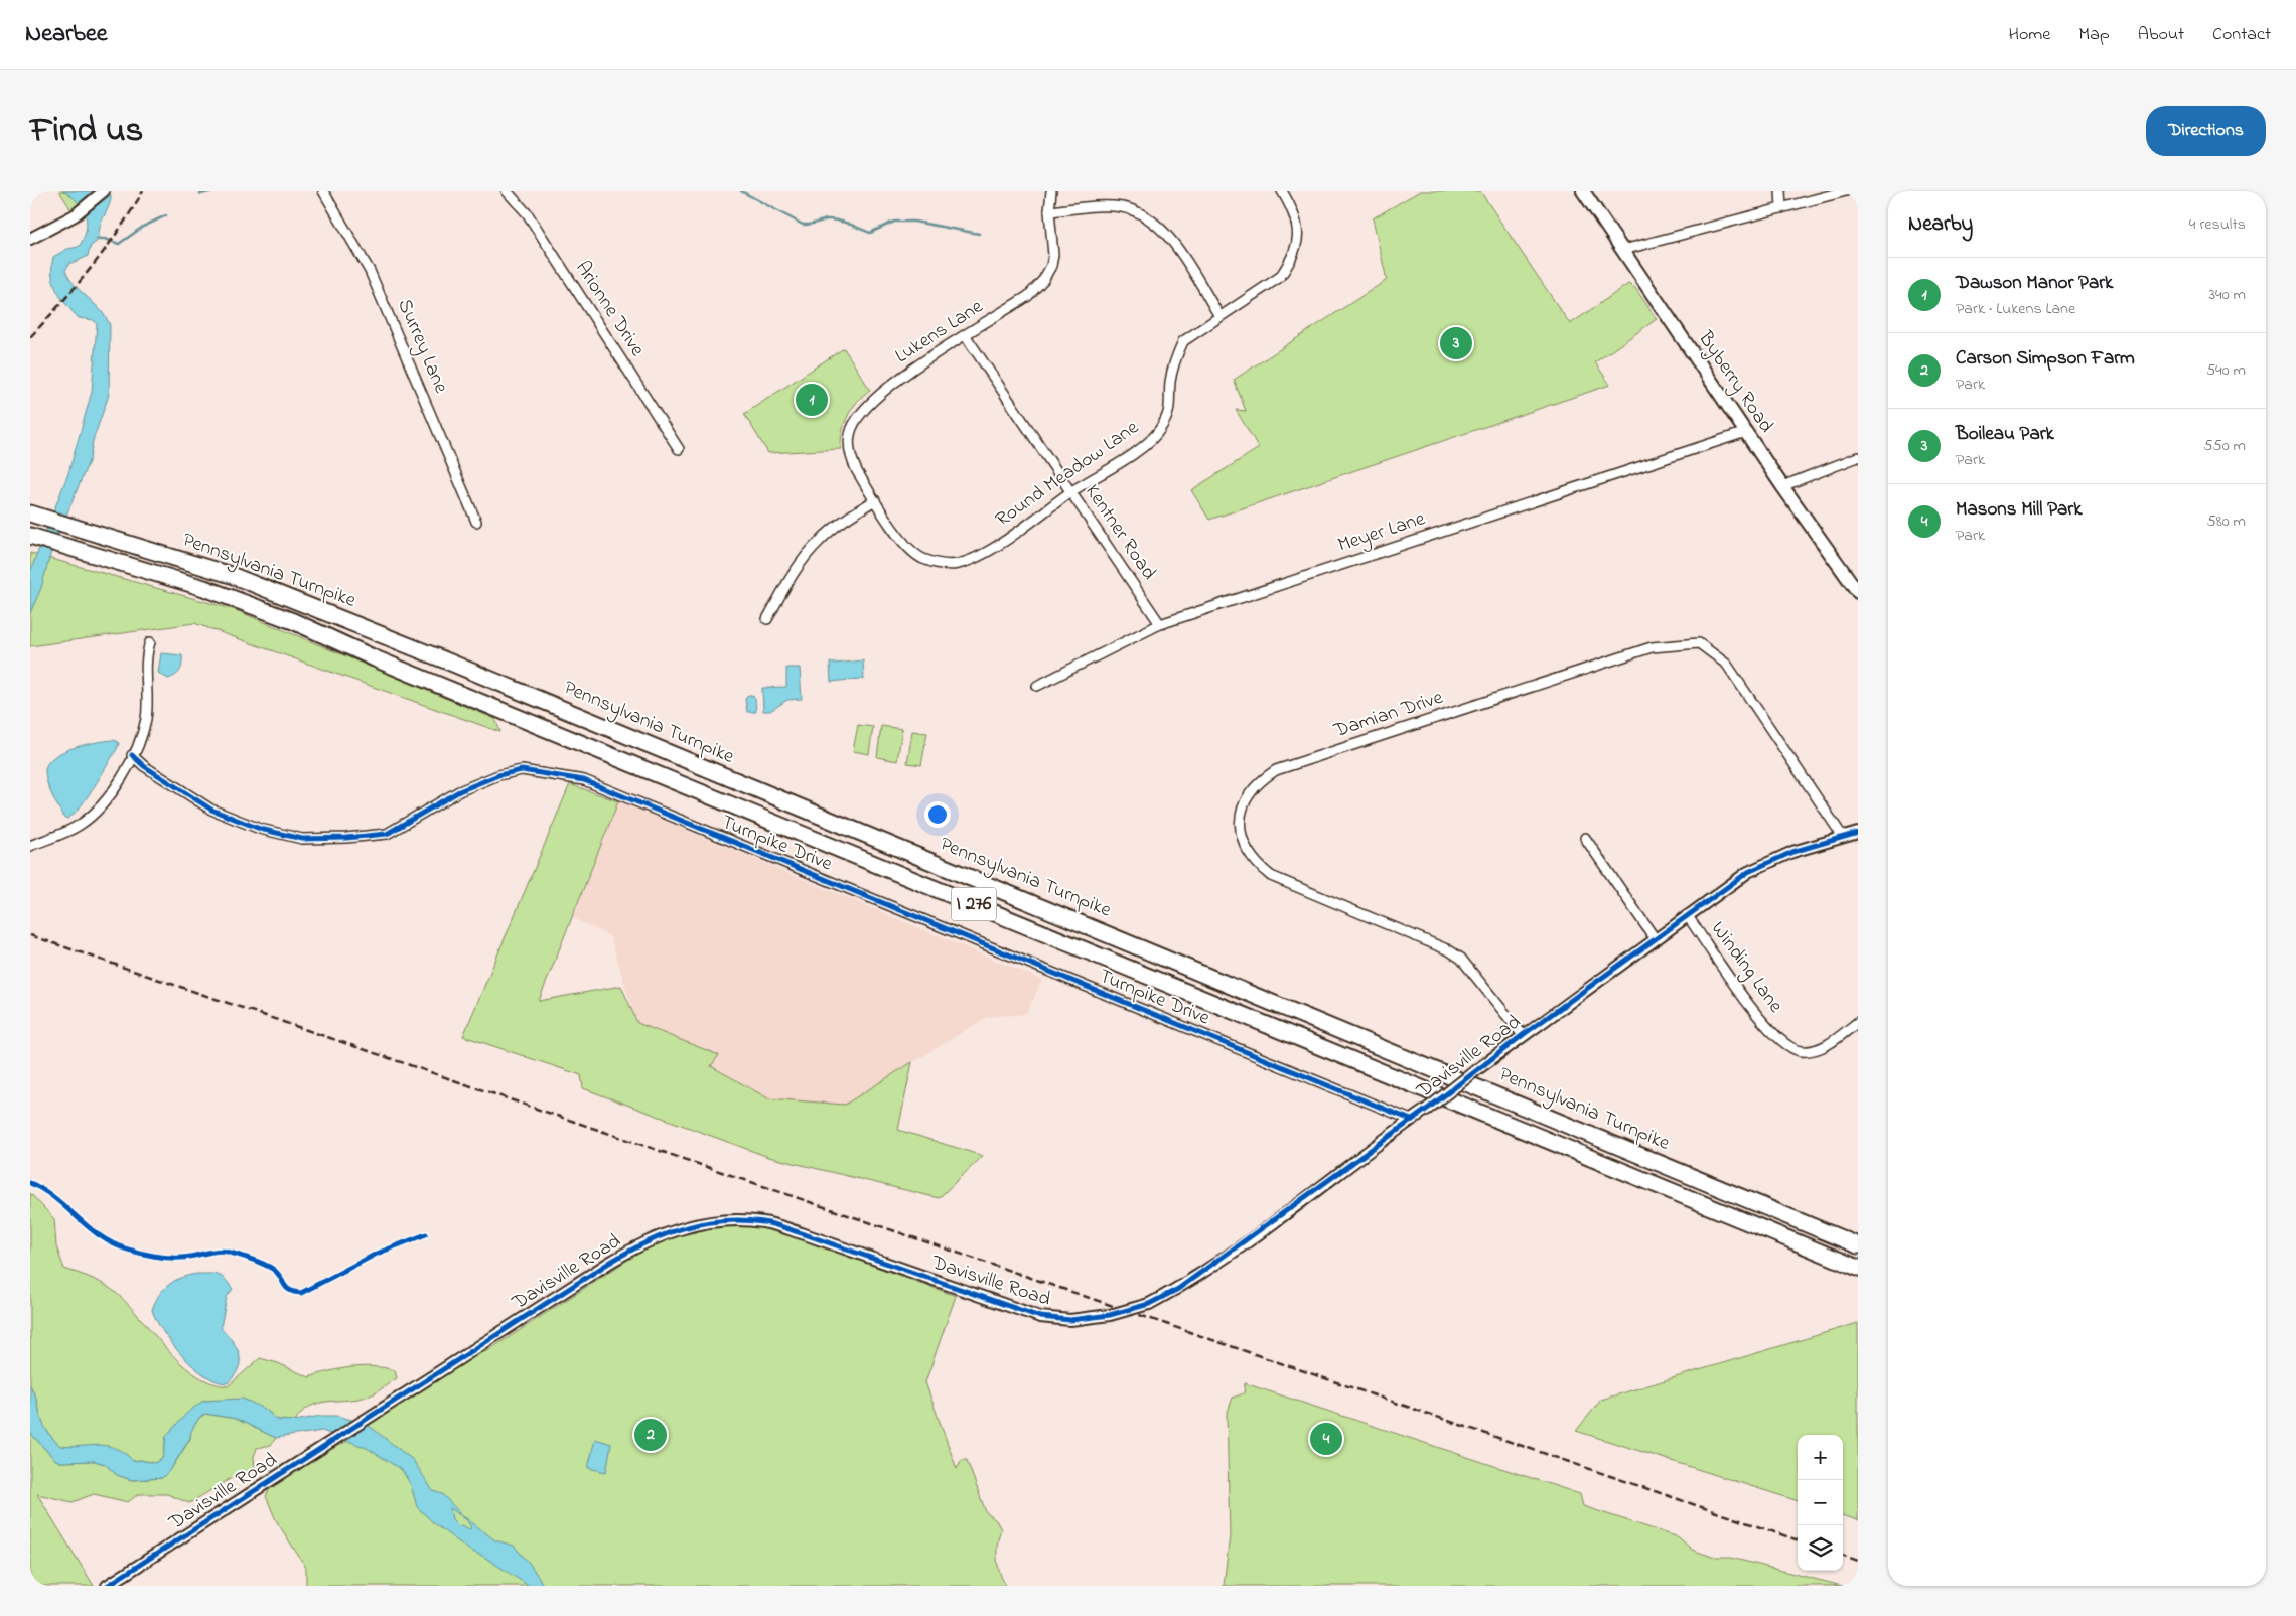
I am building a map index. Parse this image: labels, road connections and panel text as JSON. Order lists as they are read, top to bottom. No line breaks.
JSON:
{"streets":{"highway":["Pennsylvania Turnpike","I 276"],"main road":["Byberry Road"],"street":["Arionne Drive","Lukens Lane","Surrey Lane","Round Meadow Lane","Kentner Road","Meyer Lane","Damian Drive","Turnpike Drive","Winding Lane","Davisville Road"]},"crossings":[["Lukens Lane","Round Meadow Lane"],["Lukens Lane","Kentner Road"],["Byberry Road","Meyer Lane"],["Round Meadow Lane","Kentner Road"],["Kentner Road","Meyer Lane"],["Damian Drive","Davisville Road"],["Turnpike Drive","Davisville Road"],["Winding Lane","Davisville Road"]],"page":{"header":"Nearbee","nav":["Home","Map","About","Contact"],"title":"Find us","buttons":"Directions","heading":["Nearby","4 results"],"list":[{"mark":"1","name":"Dawson Manor Park","note":"Park · Lukens Lane","value":"340 m"},{"mark":"2","name":"Carson Simpson Farm","note":"Park","value":"540 m"},{"mark":"3","name":"Boileau Park","note":"Park","value":"550 m"},{"mark":"4","name":"Masons Mill Park","note":"Park","value":"580 m"}],"pins":["3","1","2","4"],"map_buttons":["+","−"]}}
